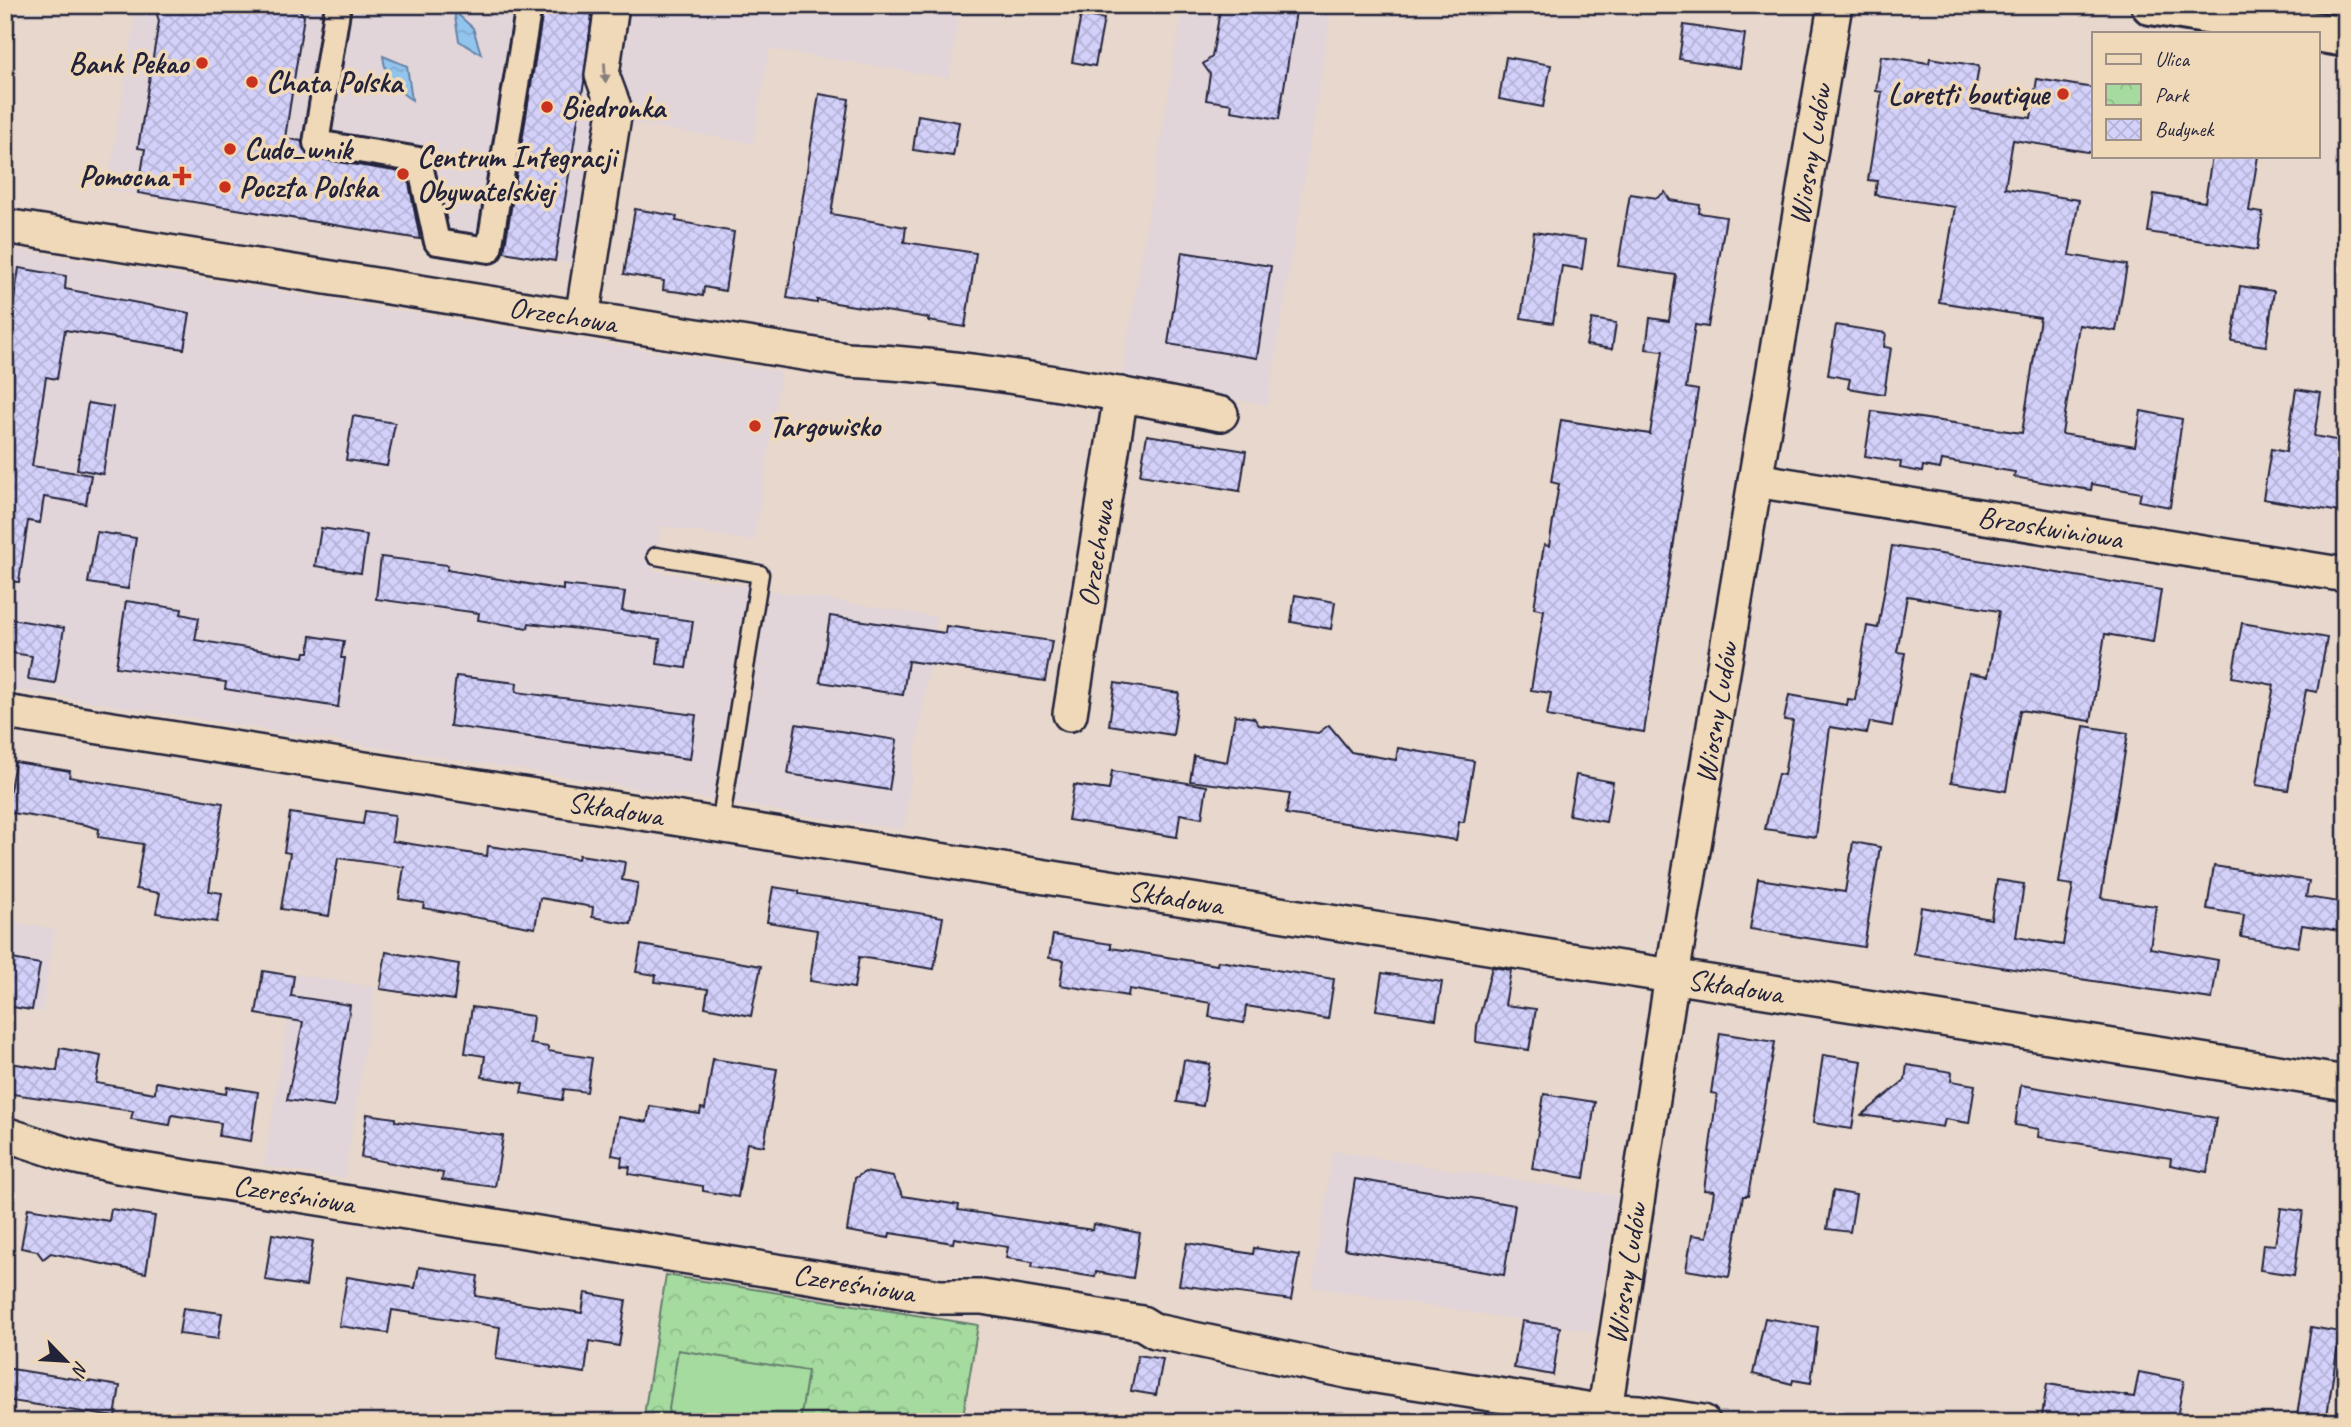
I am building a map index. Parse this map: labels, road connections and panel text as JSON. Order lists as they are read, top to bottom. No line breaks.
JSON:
{"streets":{"street":["Wiosny Ludów","Orzechowa","Brzoskwiniowa","Składowa","Czereśniowa"]},"crossings":[["Wiosny Ludów","Brzoskwiniowa"],["Wiosny Ludów","Składowa"],["Wiosny Ludów","Czereśniowa"]],"places":{"other":["Bank Pekao","Chata Polska","Loretti boutique","Biedronka","Cudo_wnik","Centrum Integracji Obywatelskiej","Poczta Polska","Targowisko"],"health":["Pomocna"]},"legend":["Ulica","Park","Budynek"],"north":"bottom right"}
